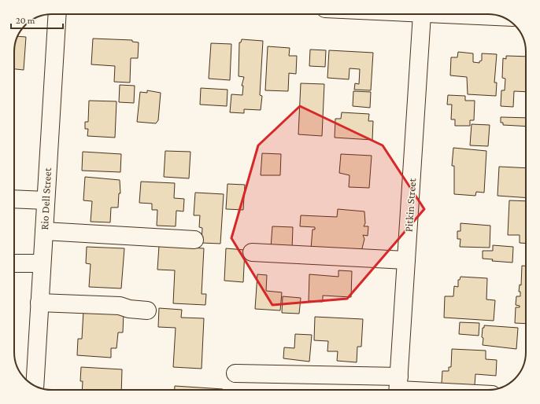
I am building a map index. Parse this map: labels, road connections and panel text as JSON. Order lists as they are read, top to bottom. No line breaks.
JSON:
{"streets":{"street":["Rio Dell Street","Pitkin Street"]},"scale_bar":"20 m"}
